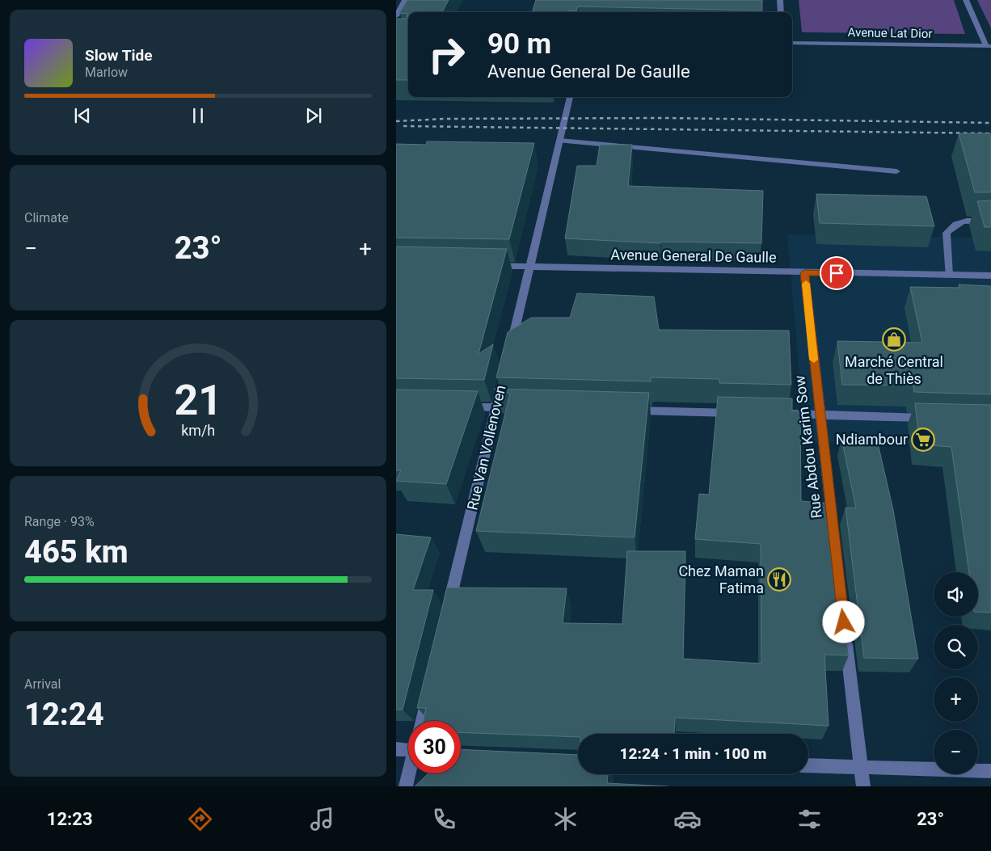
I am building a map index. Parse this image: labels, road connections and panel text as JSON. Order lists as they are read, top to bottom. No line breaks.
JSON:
{"streets":{"street":["Avenue Lat Dior","Avenue General De Gaulle","Rue Abdou Karim Sow","Rue Van Vollenoven"]},"crossings":[["Avenue General De Gaulle","Rue Abdou Karim Sow"]],"places":{"shop":["Marché Central de Thiès"],"supermarket":["Ndiambour"],"restaurant":["Chez Maman Fatima"]},"page":{"turn":["90 m","Avenue General De Gaulle"],"song":["Slow Tide","Marlow"],"tile":["Climate",["Range · 93%","465 km"],["Arrival","12:24"]],"heat":["−","23°","+"],"map_buttons":["+","−"],"limit":"30","trip":"12:24 · 1 min · 100 m","tabs":["12:23","23°"],"gauge":["21","km/h"]}}
